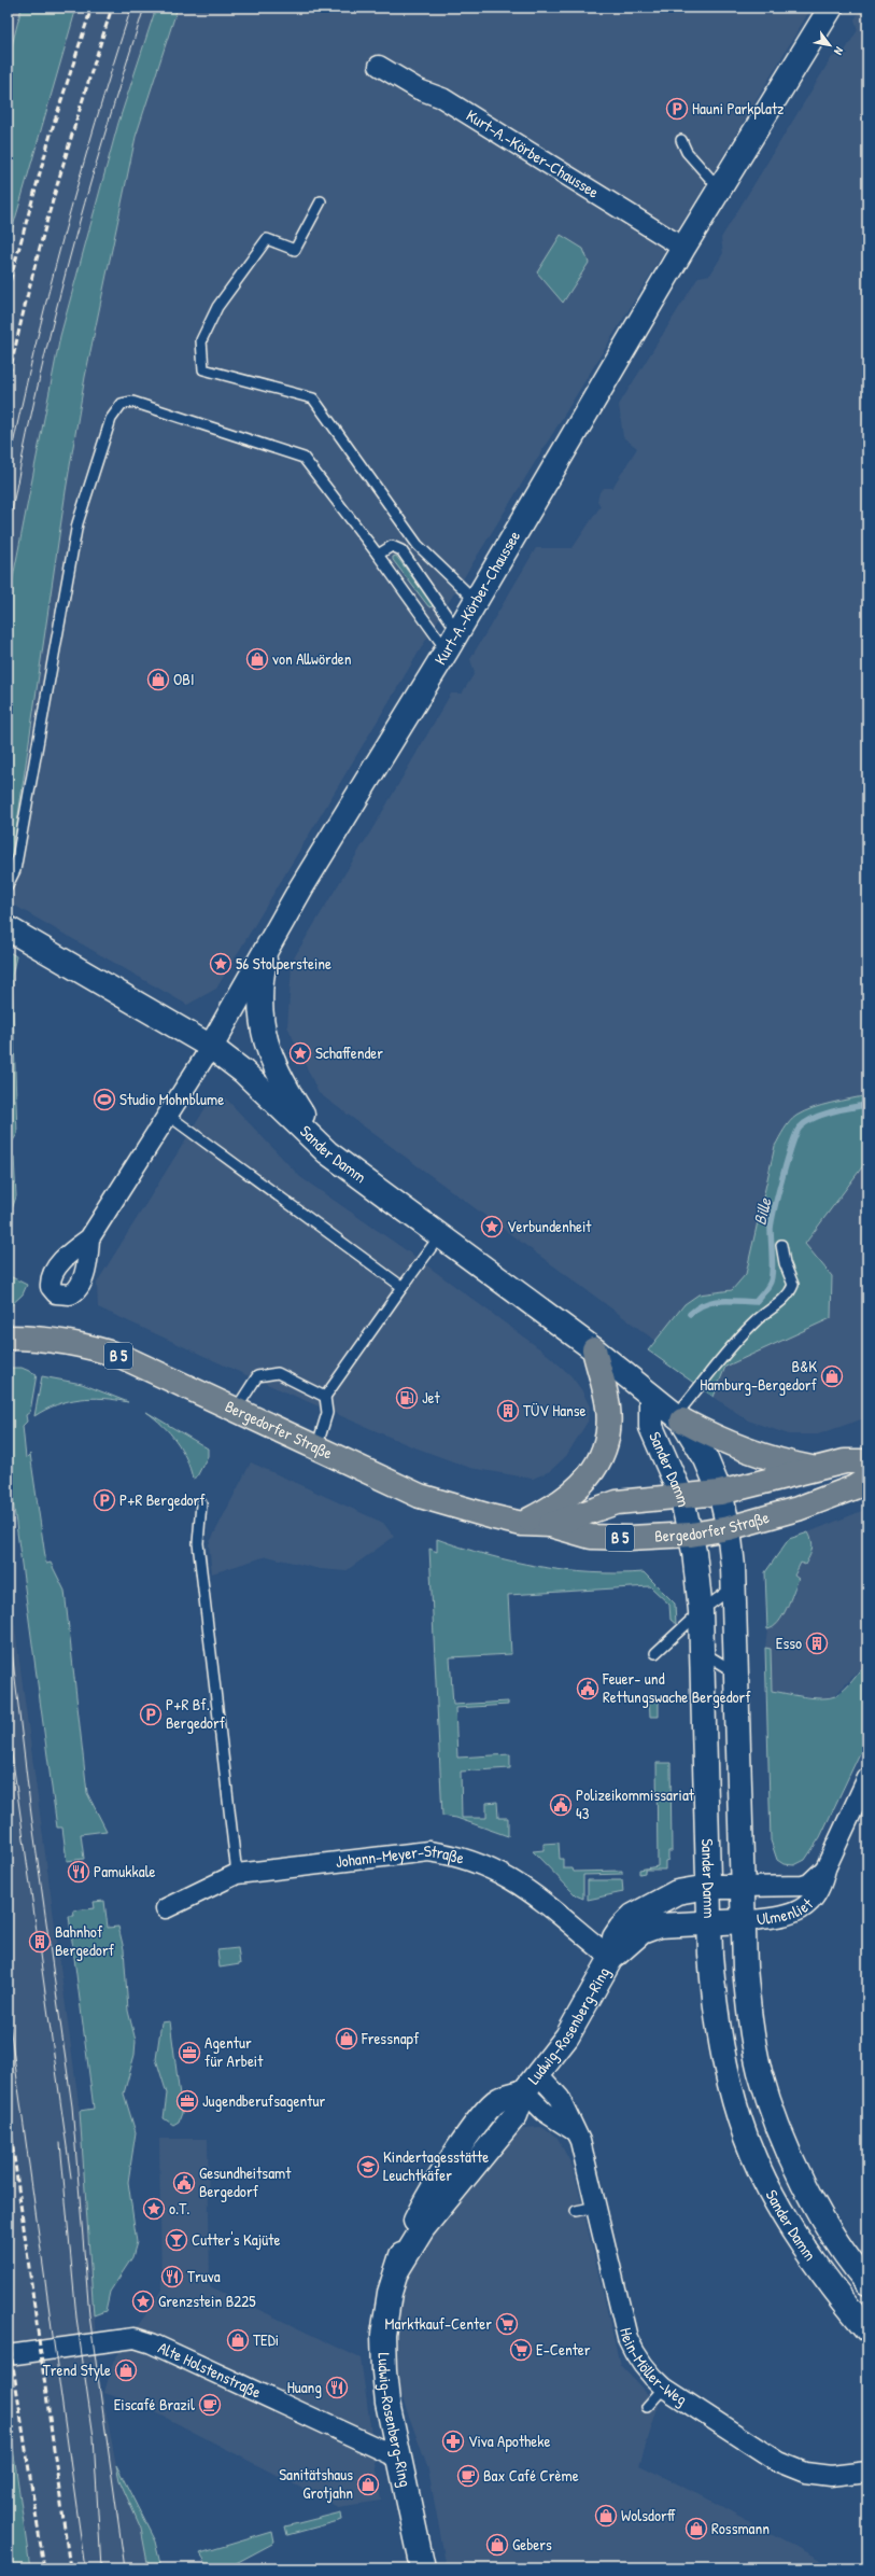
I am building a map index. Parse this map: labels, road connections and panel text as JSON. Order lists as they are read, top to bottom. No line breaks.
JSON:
{"streets":{"main road":["Kurt-A.-Körber-Chaussee","Sander Damm","B 5","Bergedorfer Straße","Ludwig-Rosenberg-Ring"],"street":["Johann-Meyer-Straße","Ulmenliet","Hein-Möller-Weg","Alte Holstenstraße"]},"crossings":[["Kurt-A.-Körber-Chaussee","Sander Damm"],["Sander Damm","Bergedorfer Straße"],["Sander Damm","Ulmenliet"],["Sander Damm","Ludwig-Rosenberg-Ring"],["Johann-Meyer-Straße","Ludwig-Rosenberg-Ring"],["Ulmenliet","Ludwig-Rosenberg-Ring"],["Ludwig-Rosenberg-Ring","Hein-Möller-Weg"],["Ludwig-Rosenberg-Ring","Alte Holstenstraße"]],"water":["Bille"],"places":{"parking":["Hauni Parkplatz","P+R Bergedorf","P+R Bf. Bergedorf"],"shop":["von Allwörden","OBI","B&K Hamburg-Bergedorf","Fressnapf","TEDi","Trend Style","Sanitätshaus Grotjahn","Wolsdorff","Rossmann","Gebers"],"place":["56 Stolpersteine","Schaffender","Verbundenheit","o.T.","Grenzstein B225"],"sports":["Studio Mohnblume"],"fuel station":["Jet"],"building":["TÜV Hanse","Esso","Bahnhof Bergedorf"],"public building":["Feuer- und Rettungswache Bergedorf","Polizeikommissariat 43","Gesundheitsamt Bergedorf"],"restaurant":["Pamukkale","Truva","Huang"],"office":["Agentur für Arbeit","Jugendberufsagentur"],"school or university":["Kindertagesstätte Leuchtkäfer"],"bar":["Cutter's Kajüte"],"supermarket":["Marktkauf-Center","E-Center"],"cafe":["Eiscafé Brazil","Bax Café Crème"],"pharmacy":["Viva Apotheke"]},"north":"bottom right"}
